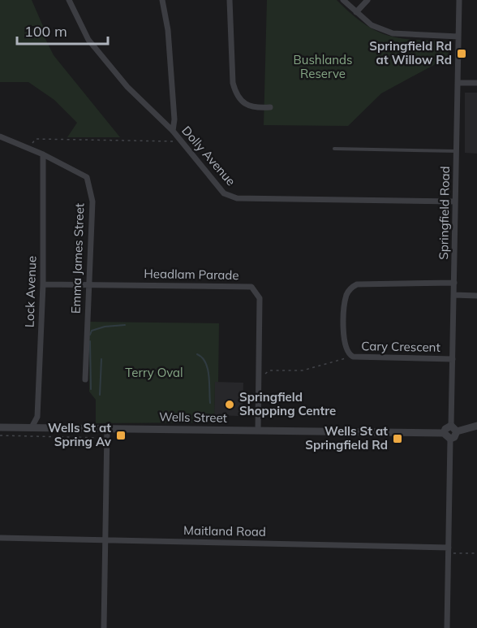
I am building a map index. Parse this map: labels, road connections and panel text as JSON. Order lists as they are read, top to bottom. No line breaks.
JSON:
{"streets":{"street":["Dolly Avenue","Springfield Road","Emma James Street","Headlam Parade","Lock Avenue","Cary Crescent","Wells Street","Maitland Road"]},"crossings":[["Dolly Avenue","Springfield Road"],["Springfield Road","Cary Crescent"],["Emma James Street","Headlam Parade"],["Emma James Street","Lock Avenue"],["Headlam Parade","Lock Avenue"],["Headlam Parade","Wells Street"],["Lock Avenue","Wells Street"]],"parks":["Bushlands Reserve","Terry Oval"],"places":{"transit":["Springfield Rd at Willow Rd","Wells St at Spring Av","Wells St at Springfield Rd"],"other":["Springfield Shopping Centre"]},"scale_bar":"100 m"}
